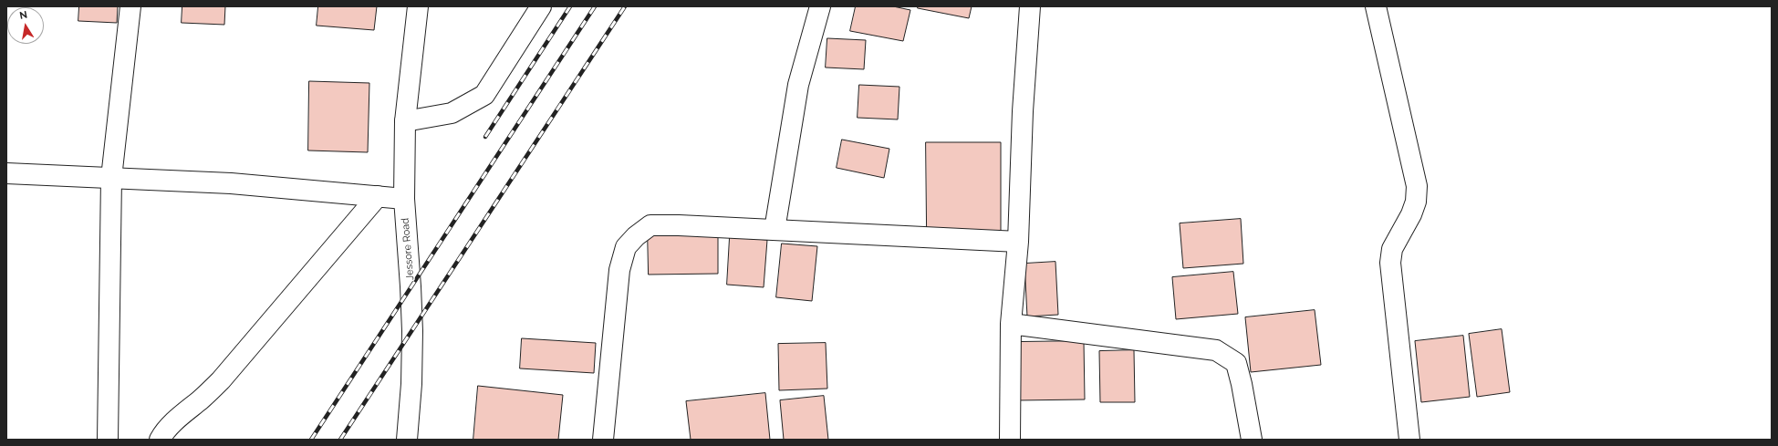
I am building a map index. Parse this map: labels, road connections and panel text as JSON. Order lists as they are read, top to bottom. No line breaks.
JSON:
{"streets":{"main road":["Jessore Road"]},"north":"top"}
